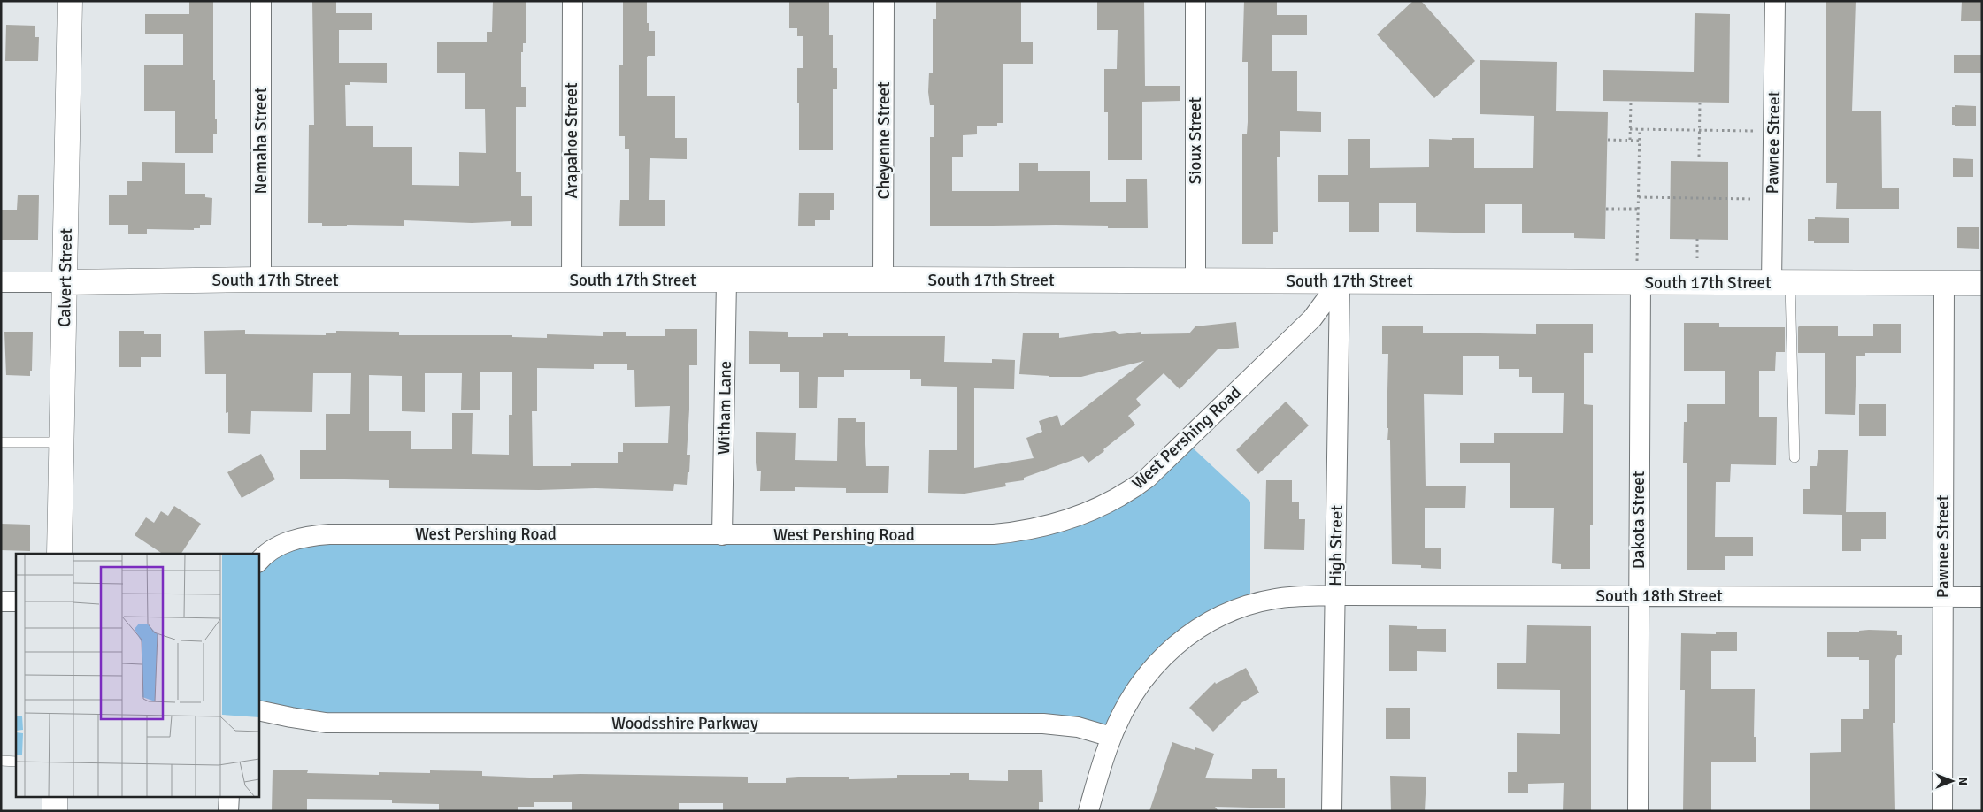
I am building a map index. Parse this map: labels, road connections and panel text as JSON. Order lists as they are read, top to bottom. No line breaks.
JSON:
{"streets":{"street":["Nemaha Street","Arapahoe Street","Cheyenne Street","Sioux Street","Pawnee Street","Calvert Street","South 17th Street","Witham Lane","West Pershing Road","Dakota Street","High Street","South 18th Street","Woodsshire Parkway"]},"crossings":[["Nemaha Street","South 17th Street"],["Arapahoe Street","South 17th Street"],["Cheyenne Street","South 17th Street"],["Sioux Street","South 17th Street"],["Pawnee Street","South 17th Street"],["Pawnee Street","South 18th Street"],["Calvert Street","South 17th Street"],["South 17th Street","Witham Lane"],["South 17th Street","West Pershing Road"],["South 17th Street","Dakota Street"],["South 17th Street","High Street"],["Witham Lane","West Pershing Road"],["West Pershing Road","High Street"],["Dakota Street","South 18th Street"],["High Street","South 18th Street"],["South 18th Street","Woodsshire Parkway"]],"north":"right"}
